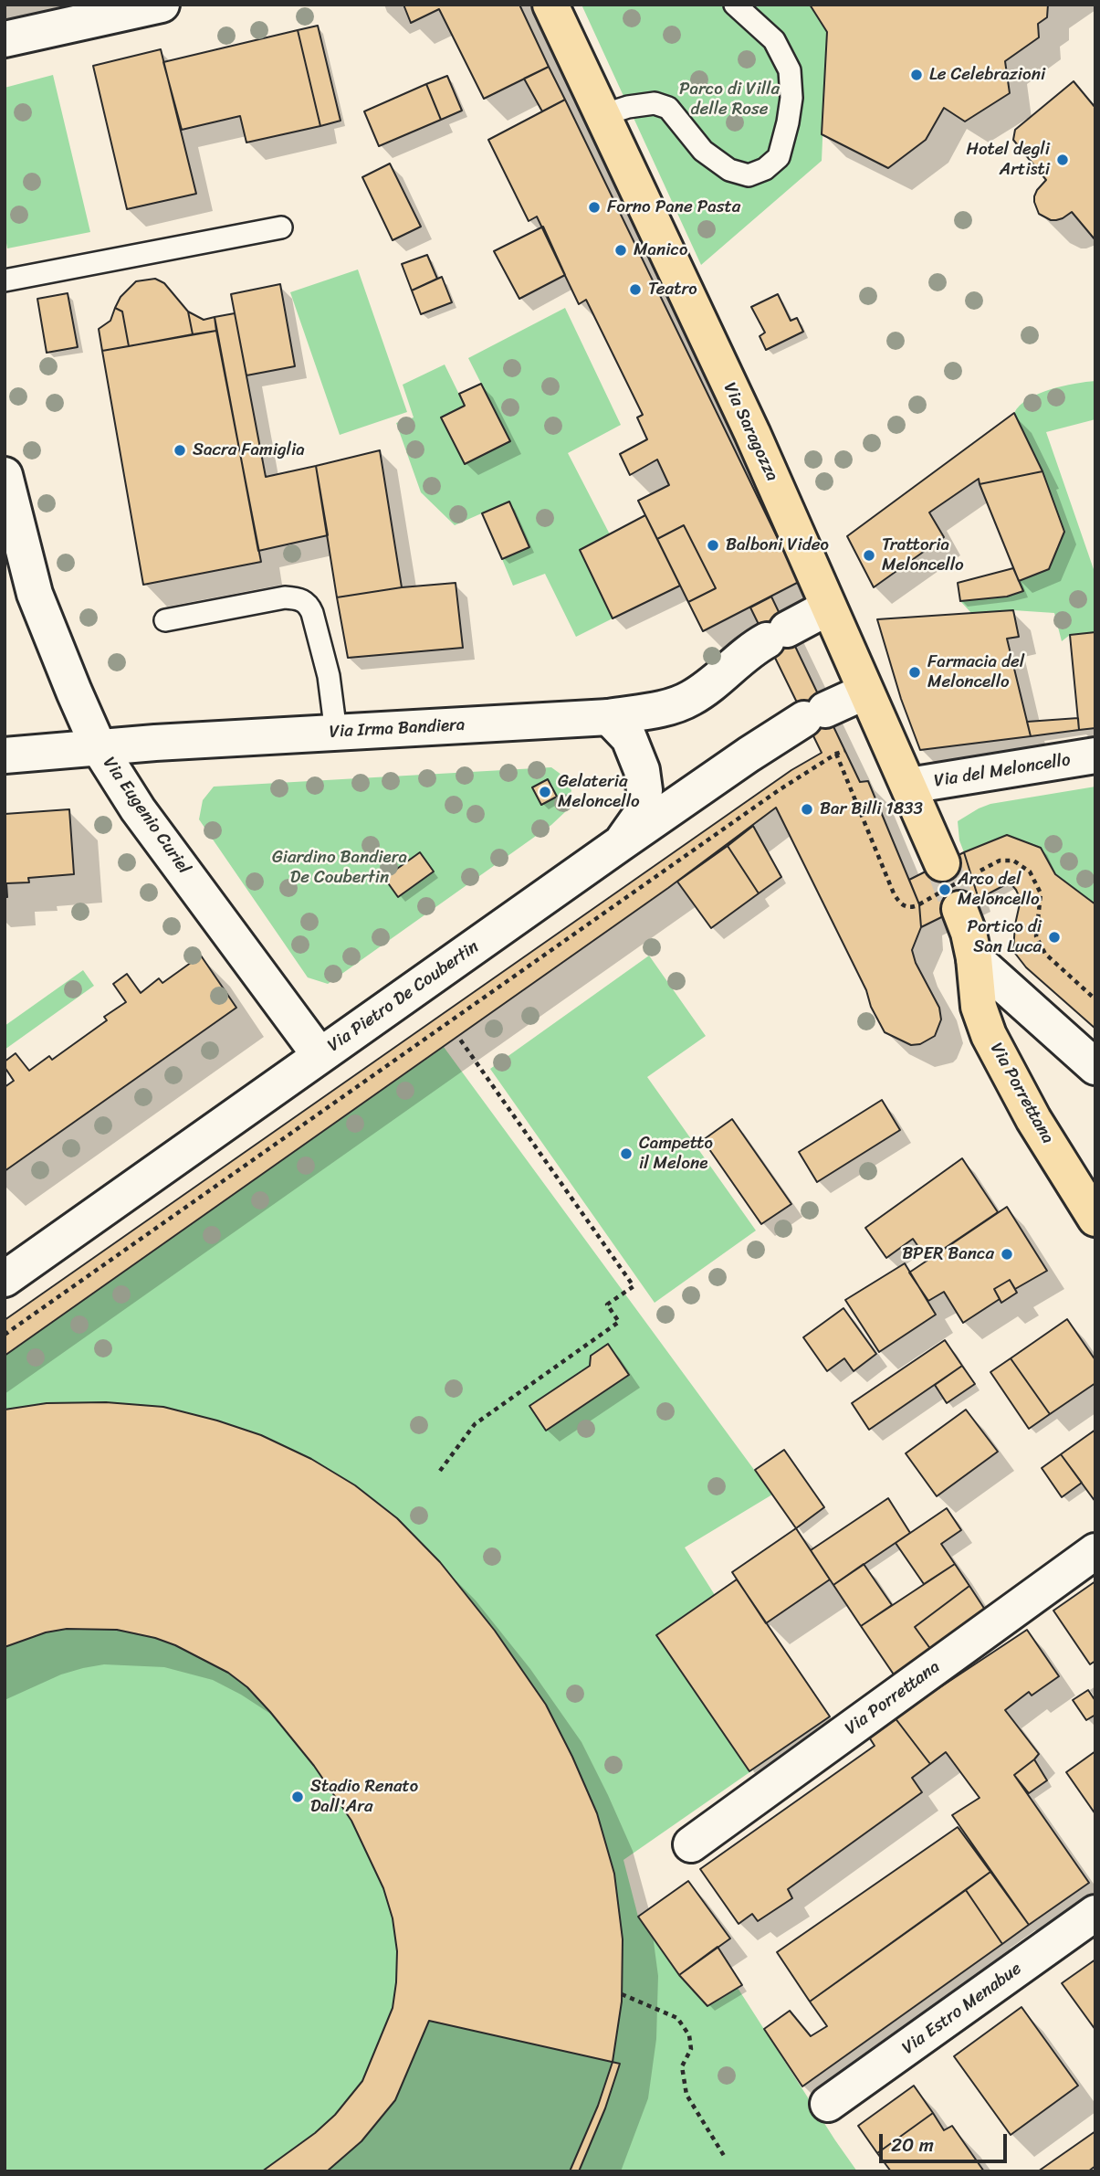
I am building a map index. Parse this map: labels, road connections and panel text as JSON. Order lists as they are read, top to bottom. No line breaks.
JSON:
{"streets":{"main road":["Via Saragozza","Via Porrettana"],"street":["Via Irma Bandiera","Via del Meloncello","Via Eugenio Curiel","Via Pietro De Coubertin","Via Estro Menabue"]},"crossings":[["Via Saragozza","Via Irma Bandiera"],["Via Saragozza","Via del Meloncello"],["Via Saragozza","Via Pietro De Coubertin"],["Via Irma Bandiera","Via Eugenio Curiel"],["Via Eugenio Curiel","Via Pietro De Coubertin"]],"parks":["Parco di Villa delle Rose","Giardino Bandiera De Coubertin"],"places":["Le Celebrazioni","Hotel degli Artisti","Forno Pane Pasta","Manico","Teatro","Sacra Famiglia","Balboni Video","Trattoria Meloncello","Farmacia del Meloncello","Gelateria Meloncello","Bar Billi 1833","Arco del Meloncello","Portico di San Luca","Campetto il Melone","BPER Banca","Stadio Renato Dall'Ara"],"scale_bar":"20 m"}
